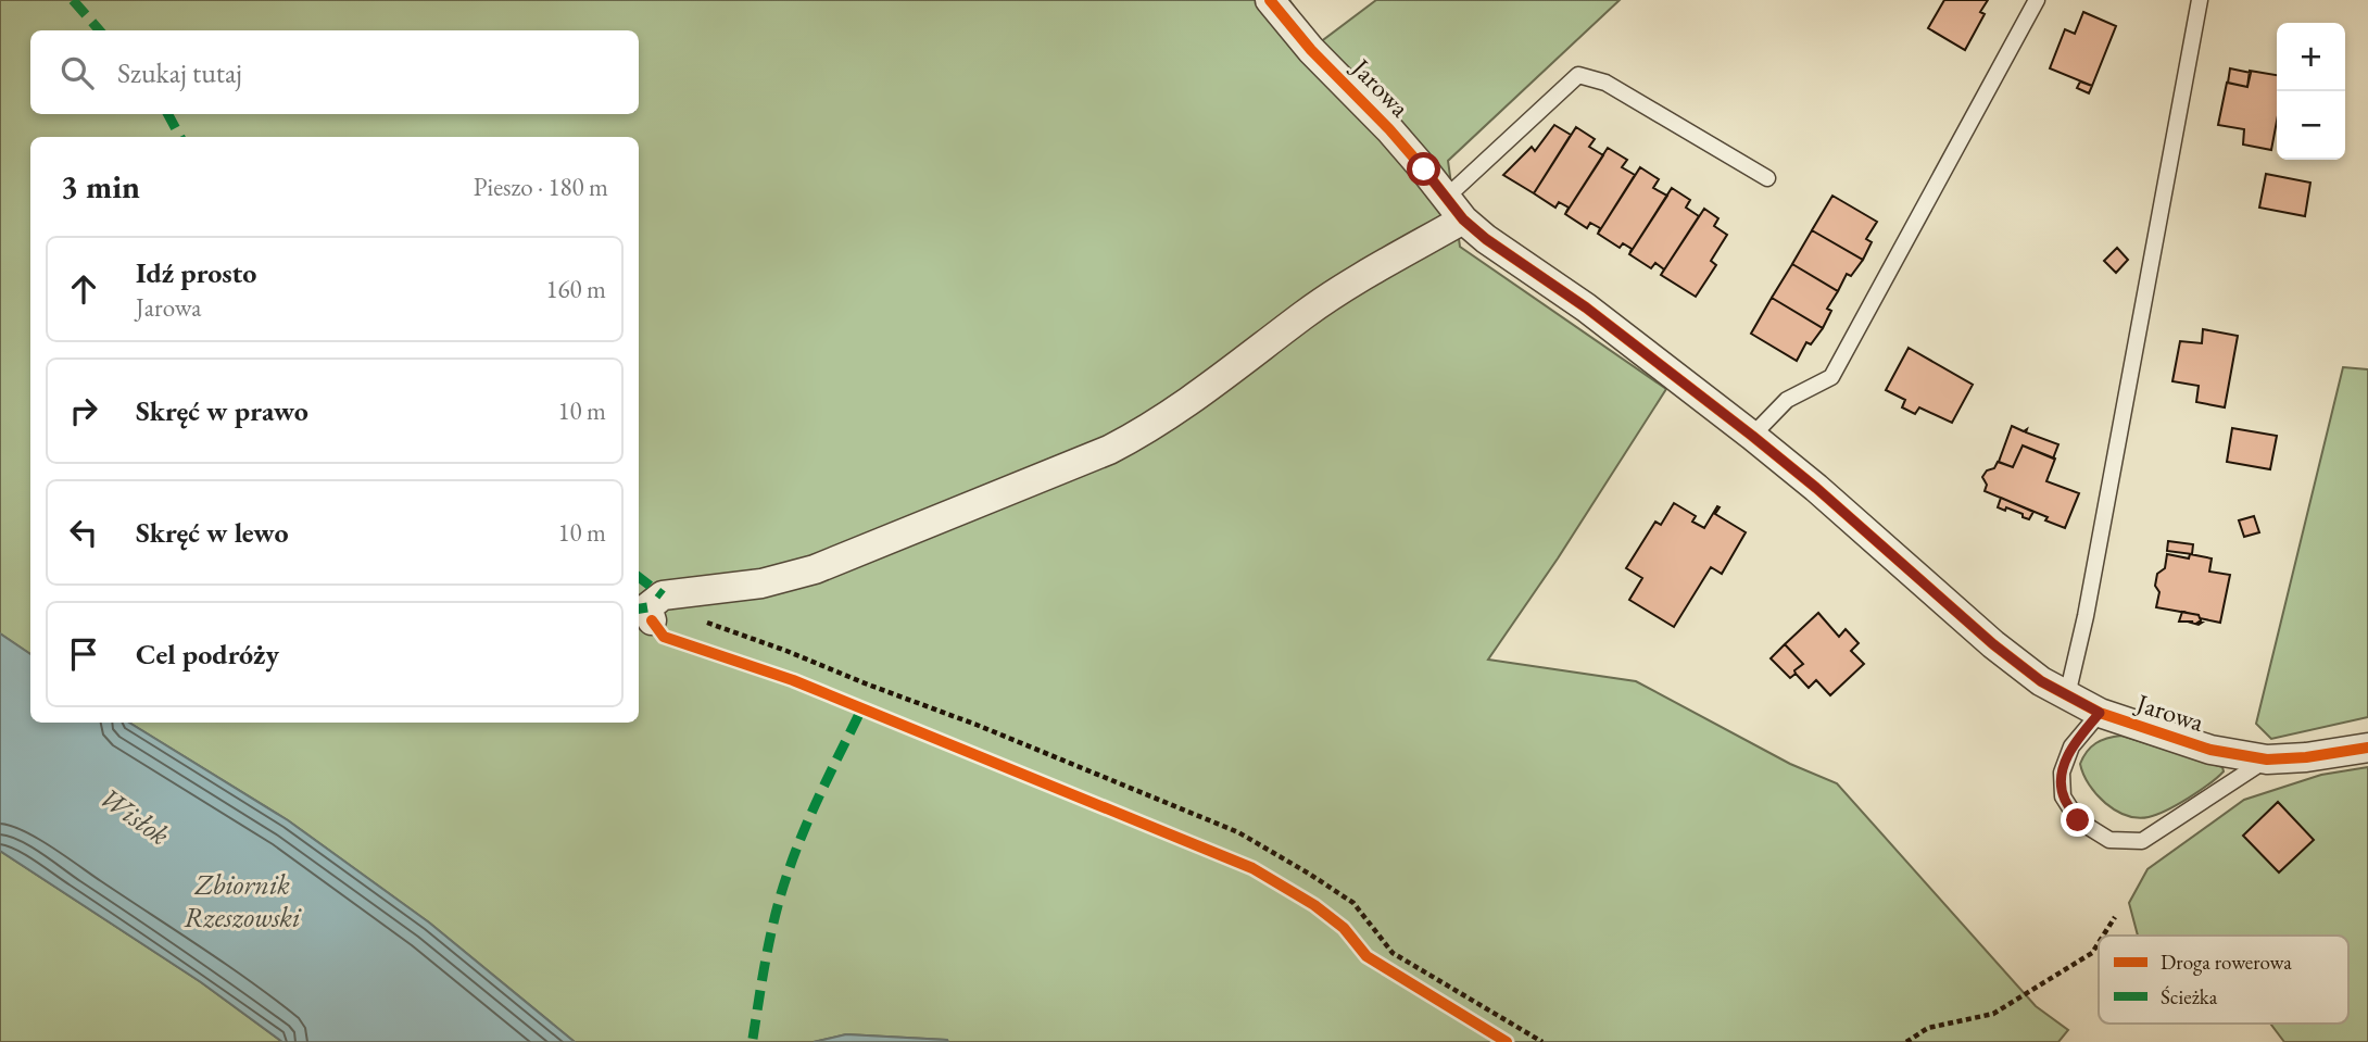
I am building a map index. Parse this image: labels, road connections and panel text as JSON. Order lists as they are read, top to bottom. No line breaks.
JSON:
{"streets":{"street":["Jarowa"]},"water":["Wisłok","Zbiornik Rzeszowski"],"legend":["Droga rowerowa","Ścieżka"],"page":{"map_buttons":["+","−"],"search":"Szukaj tutaj","heading":["3 min","Pieszo · 180 m"],"list":[["Idź prosto","Jarowa","160 m"],["Skręć w prawo","10 m"],["Skręć w lewo","10 m"],"Cel podróży"]}}
